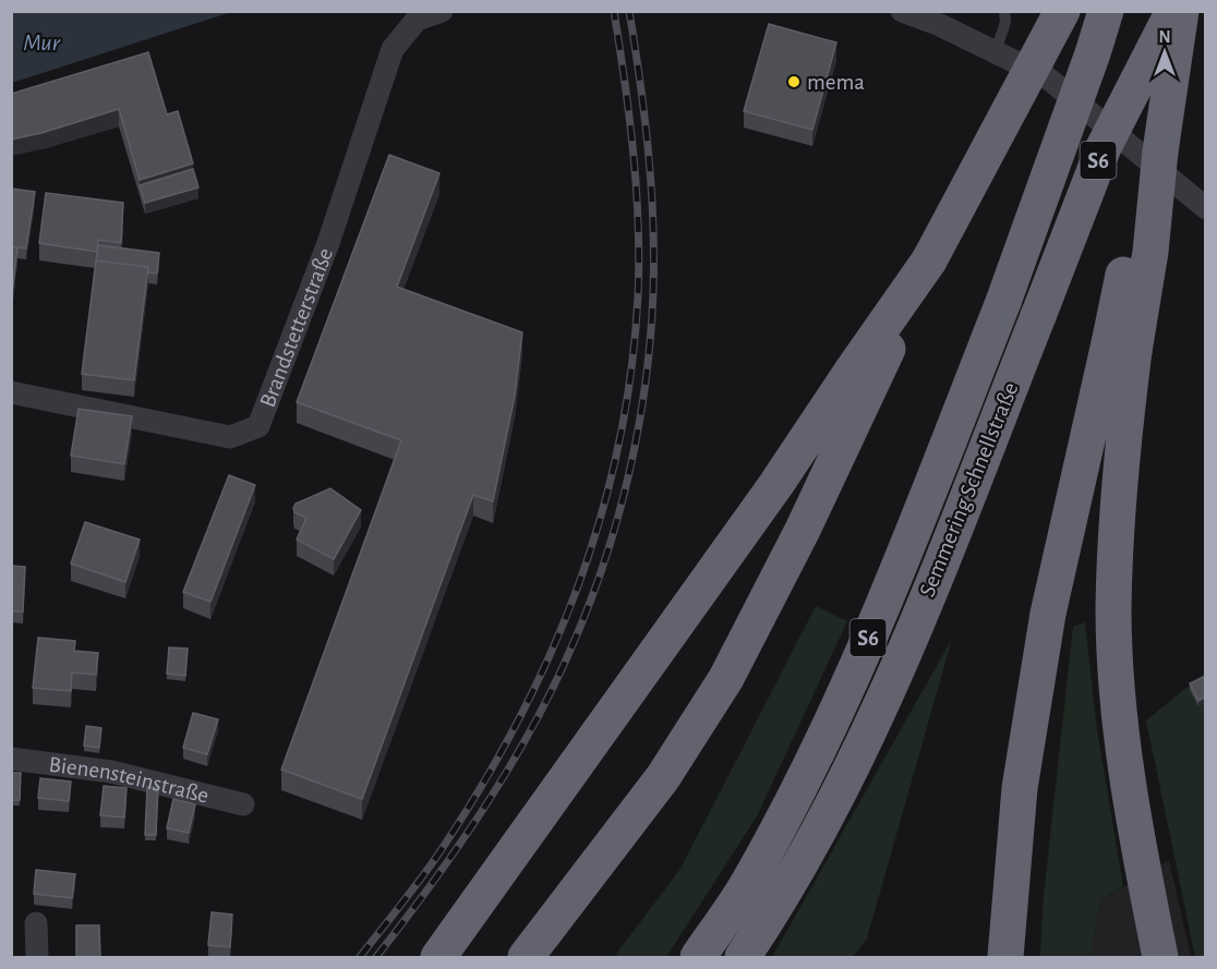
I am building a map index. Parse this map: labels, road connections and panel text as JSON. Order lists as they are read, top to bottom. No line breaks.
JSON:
{"streets":{"highway":["S6","Semmering Schnellstraße"],"street":["Brandstetterstraße","Bienensteinstraße"]},"water":["Mur"],"places":["mema"],"north":"top"}
